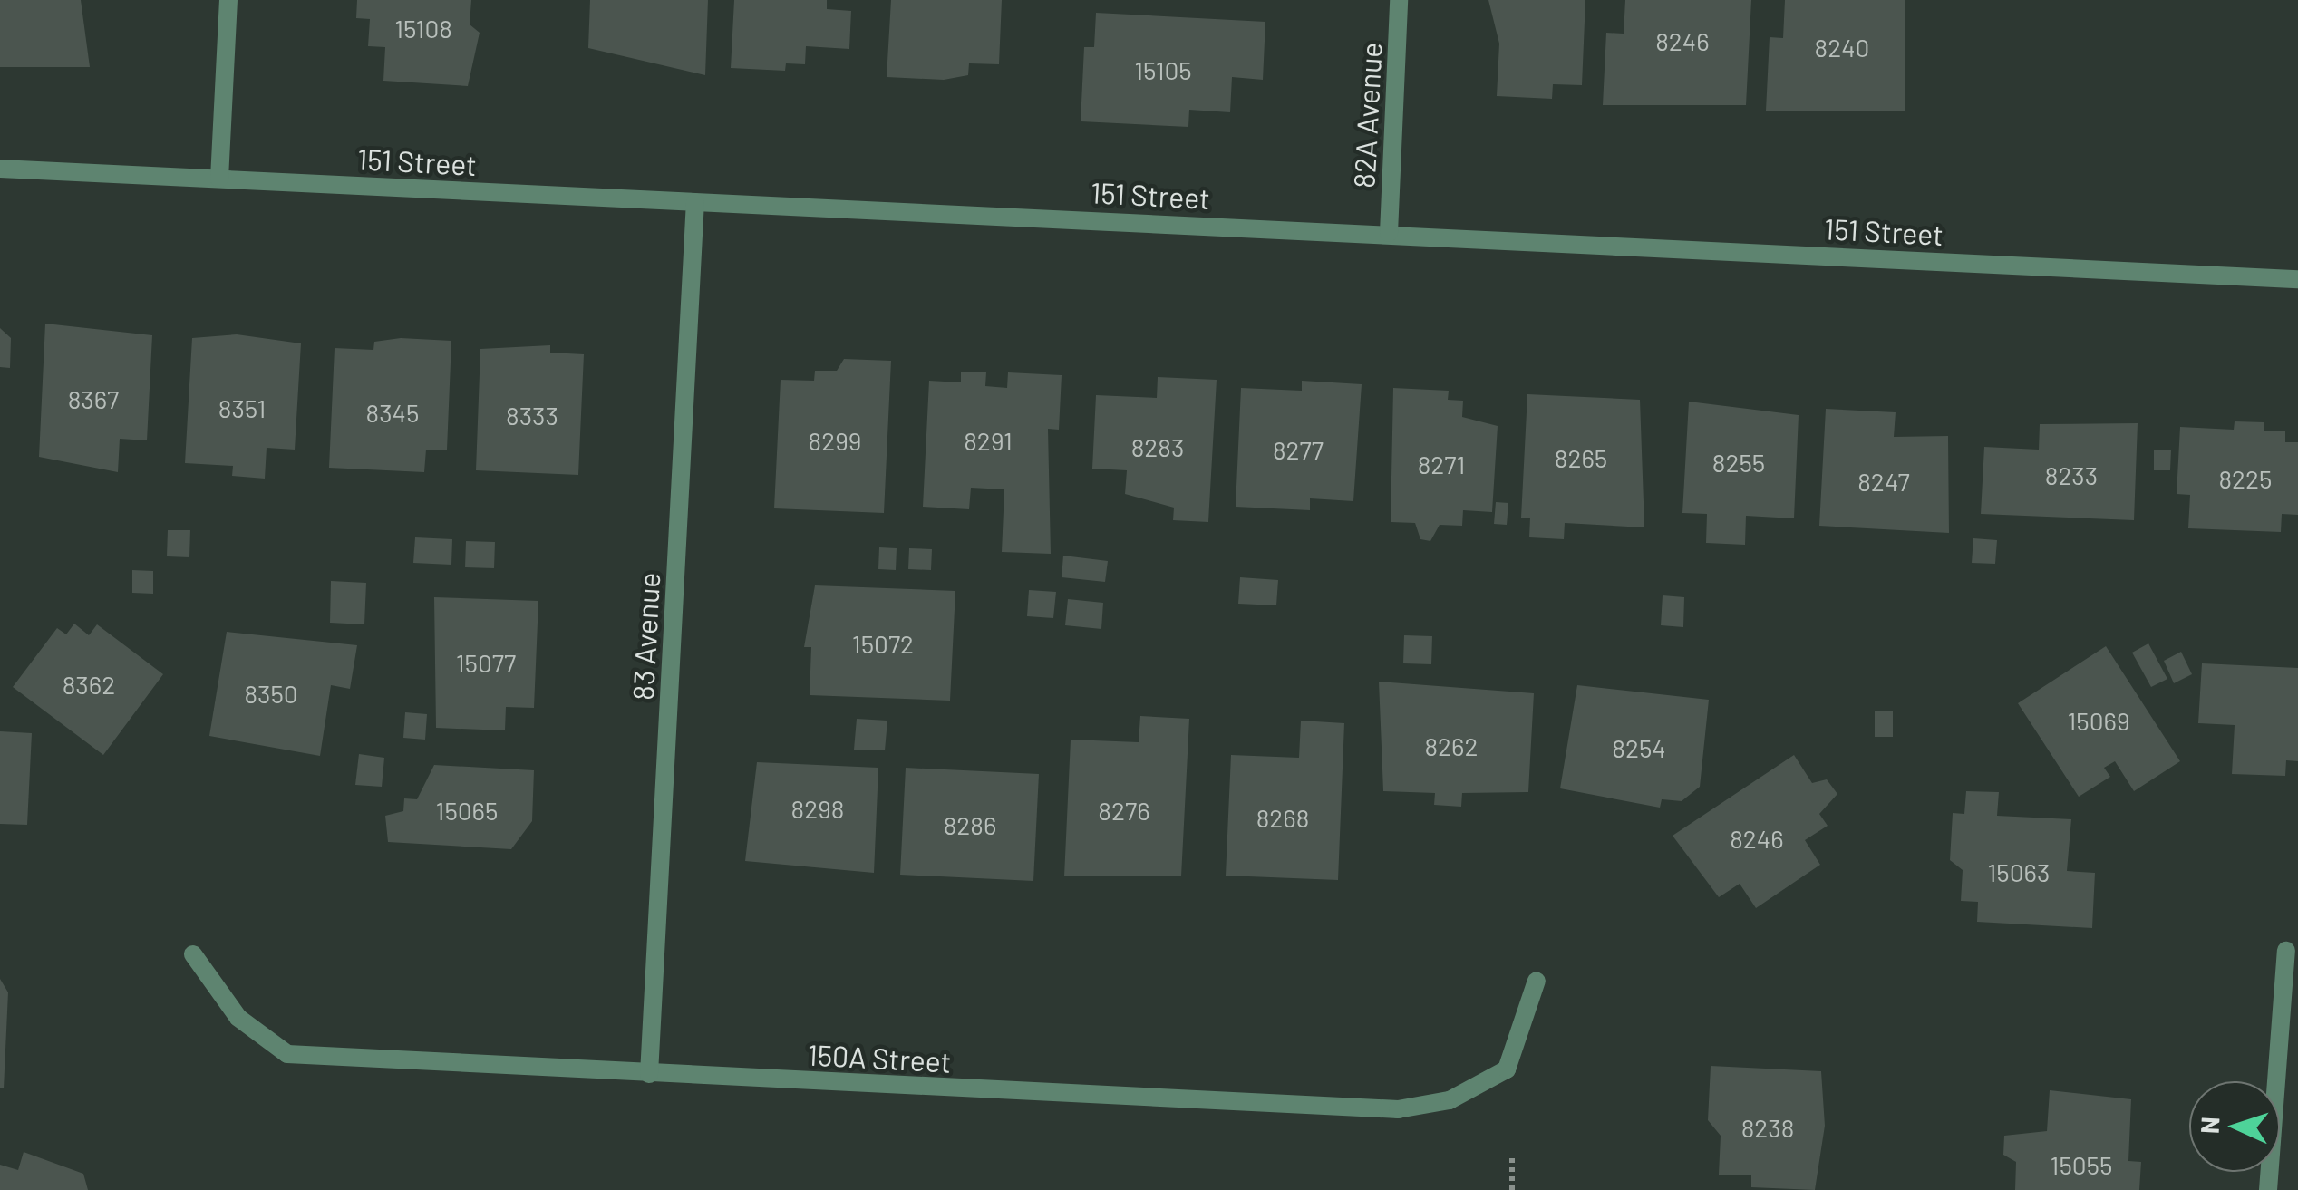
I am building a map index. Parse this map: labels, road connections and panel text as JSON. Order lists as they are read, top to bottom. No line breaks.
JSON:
{"streets":{"street":["82A Avenue","151 Street","83 Avenue","150A Street"]},"crossings":[["82A Avenue","151 Street"],["151 Street","83 Avenue"],["83 Avenue","150A Street"]],"house_numbers":["15108","8246","8240","15105","8367","8351","8345","8333","8299","8291","8283","8277","8265","8255","8271","8233","8225","8247","15072","15077","8362","8350","15069","8262","8254","8298","15065","8276","8268","8286","8246","15063","8238","15055"],"north":"left"}
